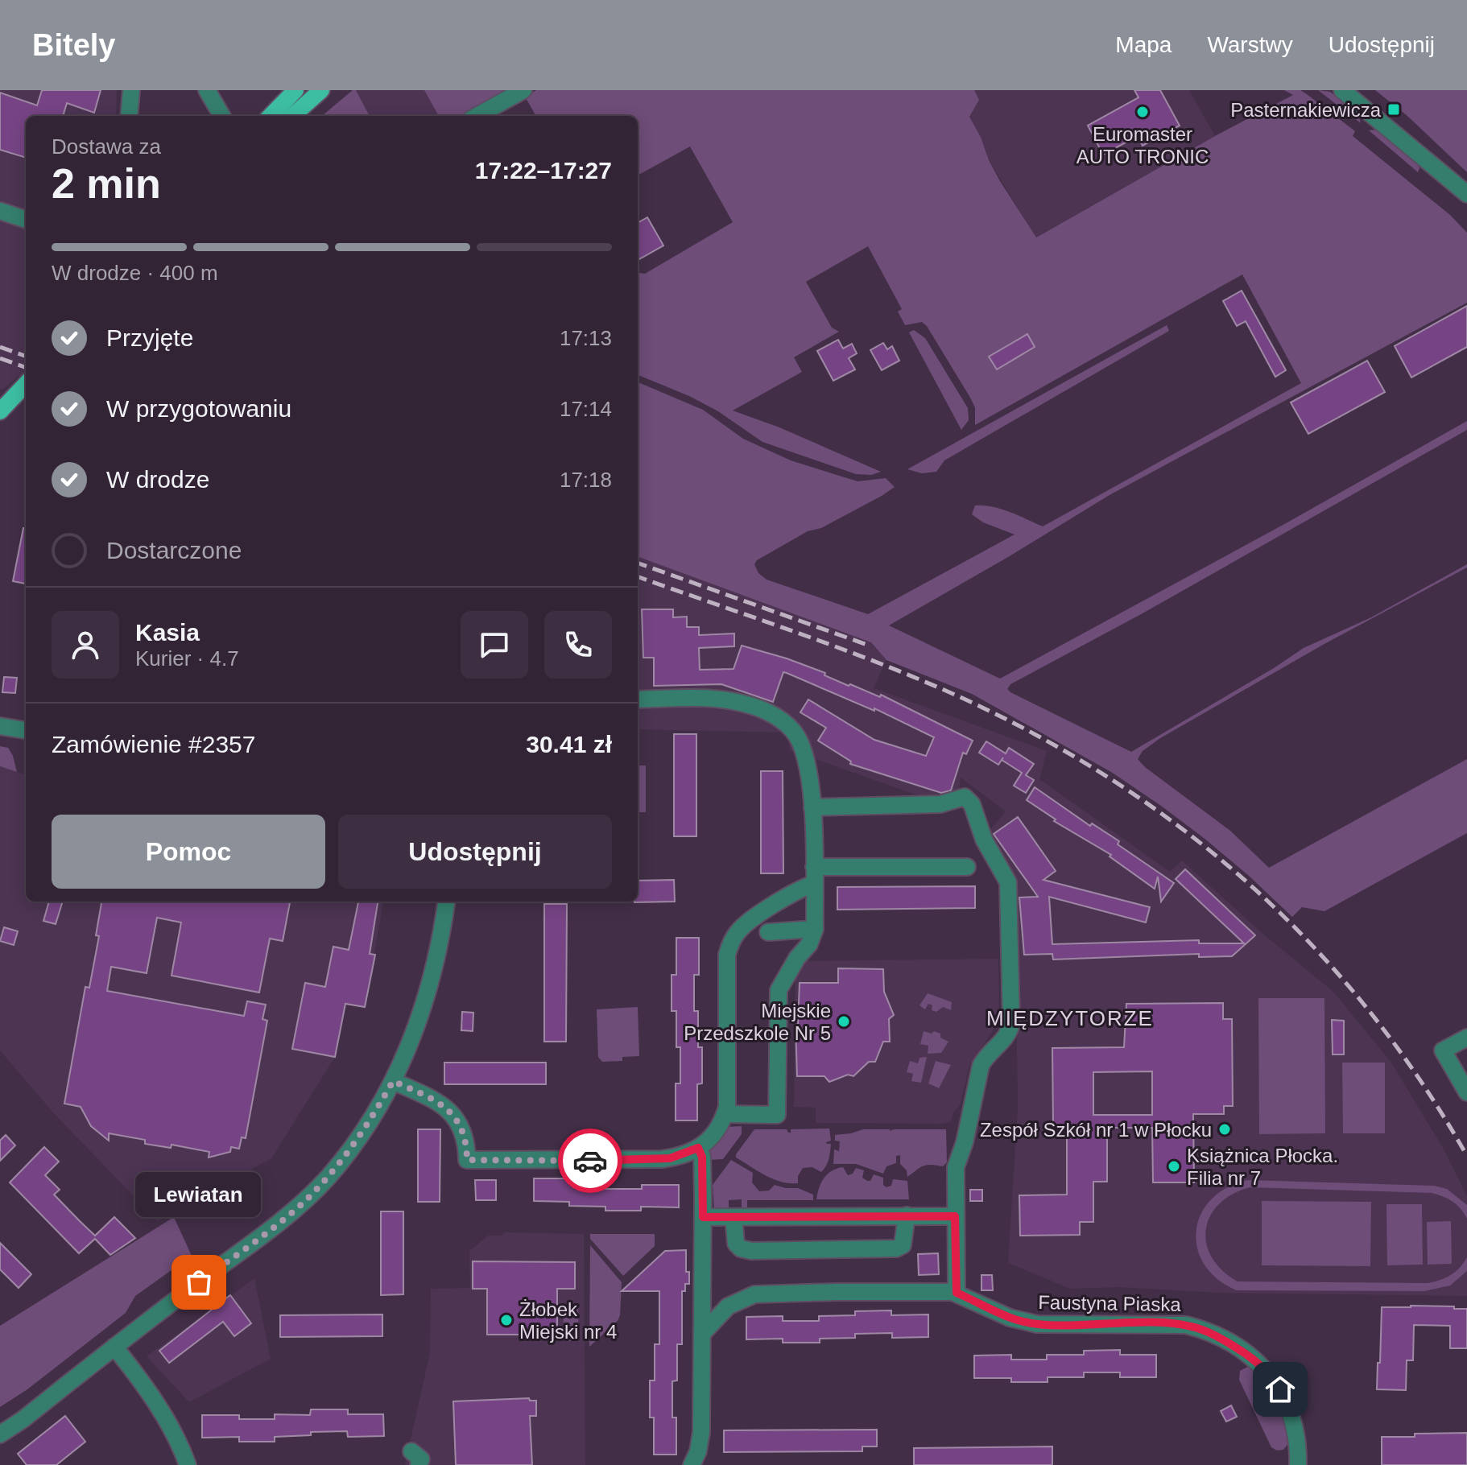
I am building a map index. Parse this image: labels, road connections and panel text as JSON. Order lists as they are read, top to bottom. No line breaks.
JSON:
{"streets":{"street":["Faustyna Piaska"]},"districts":["MIĘDZYTORZE"],"places":{"transit":["Pasternakiewicza"],"other":["Euromaster AUTO TRONIC","Miejskie Przedszkole Nr 5","Zespół Szkół nr 1 w Płocku","Książnica Płocka. Filia nr 7","Lewiatan","Żłobek Miejski nr 4"]},"page":{"header":"Bitely","nav":["Mapa","Warstwy","Udostępnij"],"heading":["2 min","Dostawa za","17:22–17:27"],"panel":["Kasia","Kurier · 4.7","Zamówienie #2357","30.41 zł"],"bar":"W drodze · 400 m","list":[["Przyjęte","17:13"],["W przygotowaniu","17:14"],["W drodze","17:18"],"Dostarczone"],"buttons":["Pomoc","Udostępnij"],"bubble":"Lewiatan"}}
